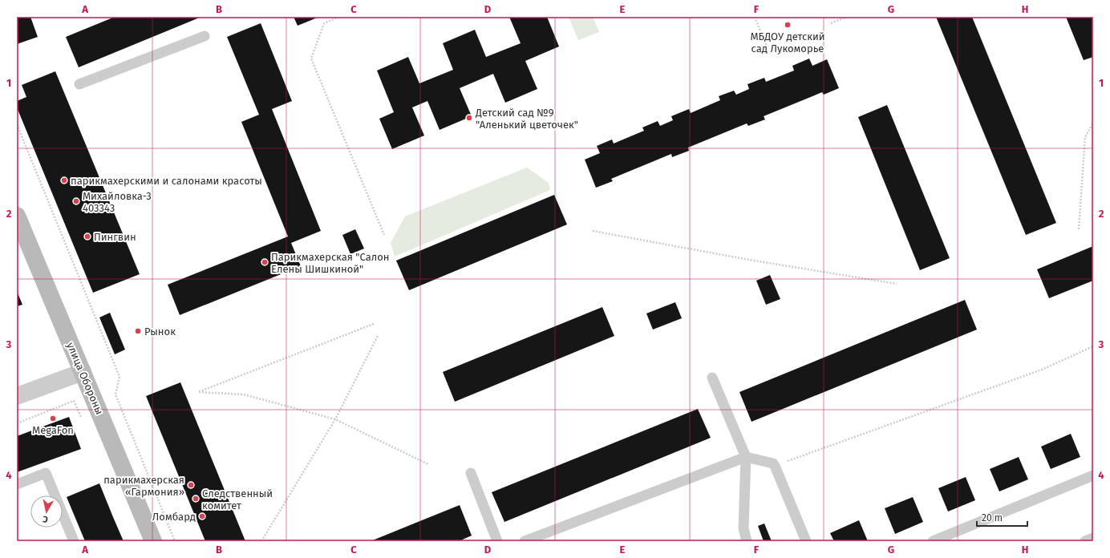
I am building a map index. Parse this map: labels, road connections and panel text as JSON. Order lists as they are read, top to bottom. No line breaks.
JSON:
{"streets":{"street":["улица Обороны"]},"places":["МБДОУ детский сад Лукоморье","Детский сад №9 \"Аленький цветочек\"","парикмахерскими и салонами красоты","Михайловка-3 403343","Пингвин","Парикмахерская \"Салон Елены Шишкиной\"","Рынок","MegaFon","парикмахерская «Гармония»","Следственный комитет","Ломбард"],"scale_bar":"20 m","north":"bottom","grid":{"columns":["A","B","C","D","E","F","G","H"],"rows":["1","2","3","4"]}}
